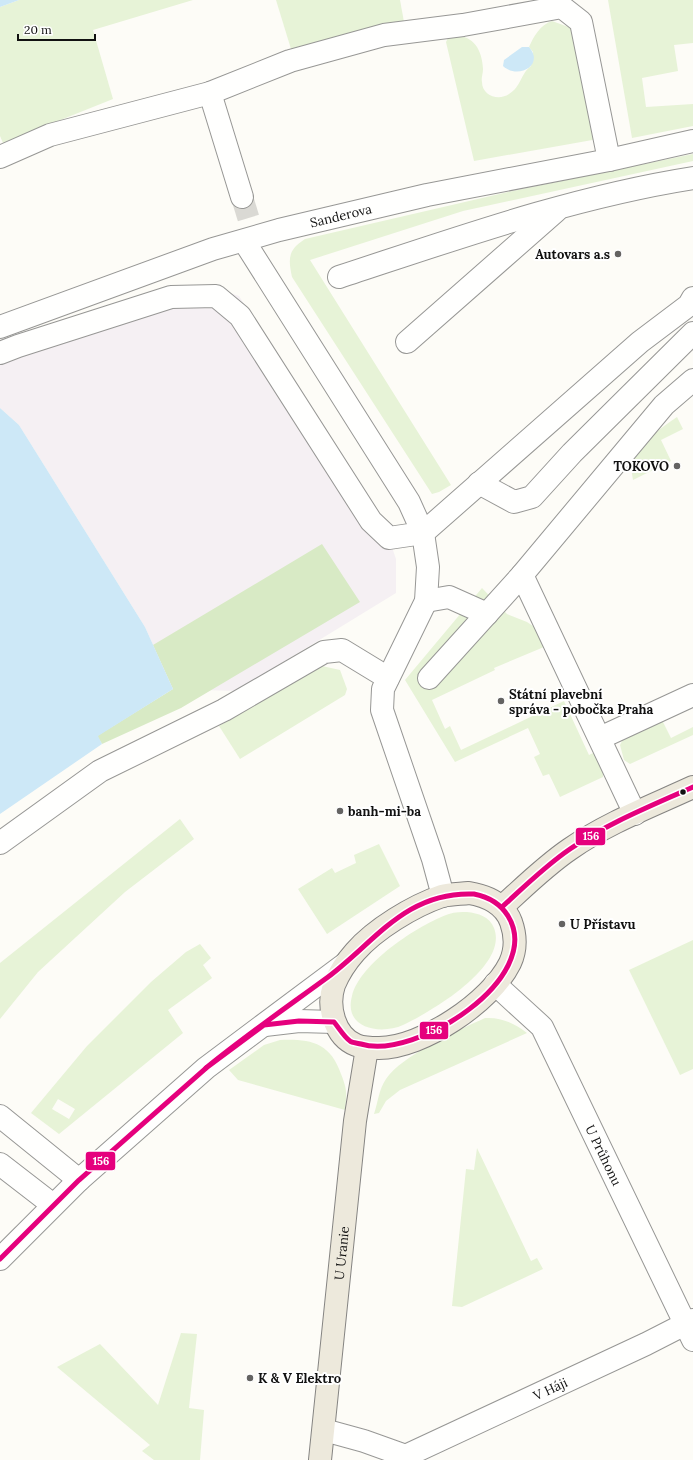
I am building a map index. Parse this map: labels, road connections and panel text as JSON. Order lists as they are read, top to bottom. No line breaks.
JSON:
{"streets":{"main road":["U Uranie"],"street":["Sanderova","U Průhonu","V Háji"]},"crossings":[["U Průhonu","V Háji"],["U Uranie","V Háji"]],"places":["Autovars a.s","TOKOVO","Státní plavební správa - pobočka Praha","banh-mi-ba","U Přístavu","K & V Elektro"],"lines":["transit line 156"],"scale_bar":"20 m"}
